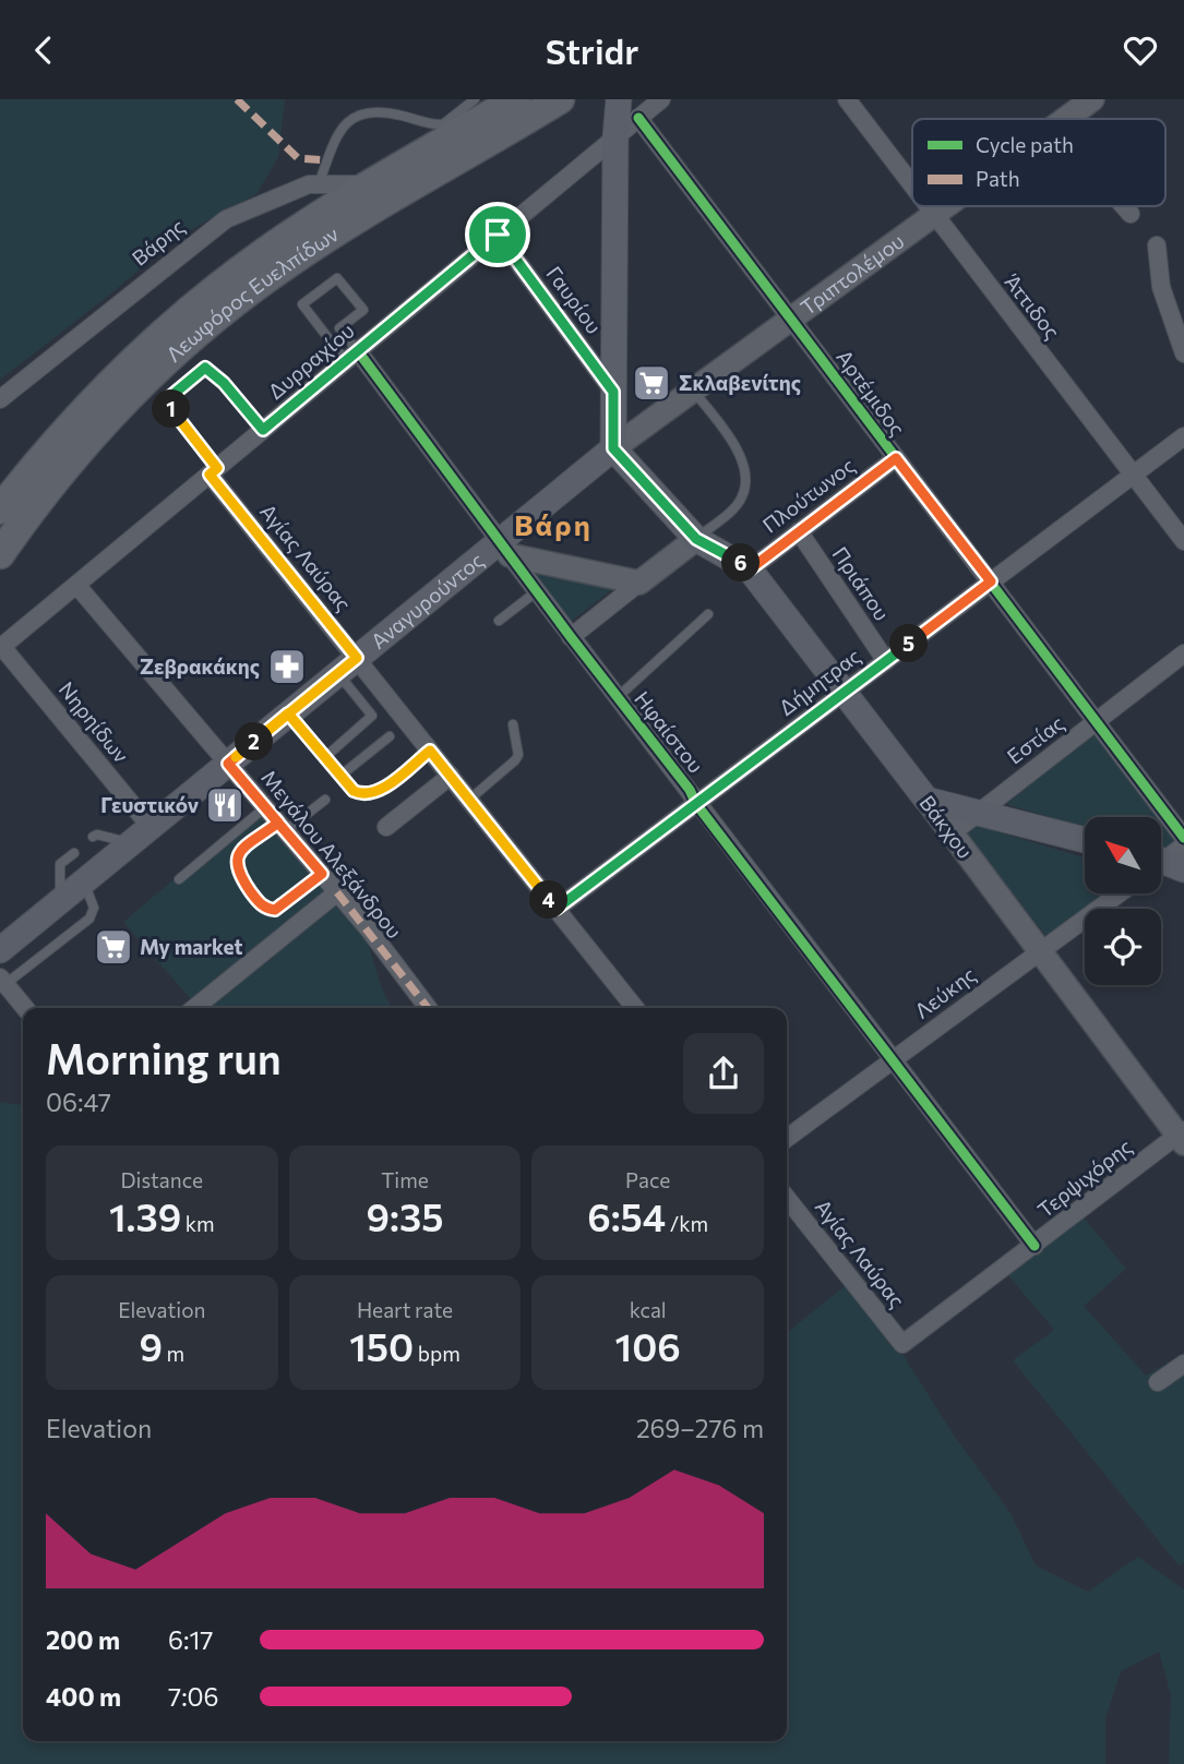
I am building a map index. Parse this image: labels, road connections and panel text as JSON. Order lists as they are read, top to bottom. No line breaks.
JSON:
{"streets":{"main road":["Λεωφόρος Ευελπίδων","Αναγυρούντος","Βάκχου"],"street":["Βάρης","Τριπτολέμου","Γαυρίου","Άττιδος","Δυρραχίου","Αρτέμιδος","Πλούτωνος","Αγίας Λαύρας","Πριάπου","Δήμητρας","Νηρηίδων","Ηφαίστου","Εστίας","Μεγάλου Αλεξάνδρου","Λεύκης","Τερψιχόρης"]},"crossings":[["Βάρης","Λεωφόρος Ευελπίδων"],["Τριπτολέμου","Άττιδος"],["Τριπτολέμου","Αρτέμιδος"],["Τριπτολέμου","Αναγυρούντος"],["Τριπτολέμου","Βάκχου"],["Γαυρίου","Δυρραχίου"],["Άττιδος","Δήμητρας"],["Δυρραχίου","Αρτέμιδος"],["Δυρραχίου","Αγίας Λαύρας"],["Δυρραχίου","Νηρηίδων"],["Δυρραχίου","Ηφαίστου"],["Δυρραχίου","Μεγάλου Αλεξάνδρου"],["Αρτέμιδος","Πλούτωνος"],["Αρτέμιδος","Δήμητρας"],["Αρτέμιδος","Εστίας"],["Πλούτωνος","Πριάπου"],["Πλούτωνος","Βάκχου"],["Αγίας Λαύρας","Αναγυρούντος"],["Αγίας Λαύρας","Δήμητρας"],["Αγίας Λαύρας","Τερψιχόρης"],["Πριάπου","Δήμητρας"],["Αναγυρούντος","Νηρηίδων"],["Αναγυρούντος","Ηφαίστου"],["Αναγυρούντος","Βάκχου"],["Αναγυρούντος","Μεγάλου Αλεξάνδρου"],["Δήμητρας","Ηφαίστου"],["Δήμητρας","Βάκχου"],["Ηφαίστου","Λεύκης"],["Ηφαίστου","Τερψιχόρης"],["Εστίας","Βάκχου"],["Βάκχου","Λεύκης"],["Βάκχου","Τερψιχόρης"]],"districts":["Βάρη"],"places":{"supermarket":["Σκλαβενίτης","My market"],"pharmacy":["Ζεβρακάκης"],"restaurant":["Γευστικόν"]},"legend":["Cycle path","Path"],"north":"top left","page":{"header":"Stridr","pins":["1","6","5","2","4"],"heading":["Morning run","06:47"],"stats":[["Distance","1.39 km"],["Time","9:35"],["Pace","6:54 /km"],["Elevation","9 m"],["Heart rate","150 bpm"],["kcal","106"]],"chart":["Elevation","269–276 m"],"list":[{"name":"200 m","note":"6:17"},{"name":"400 m","note":"7:06"}]}}
